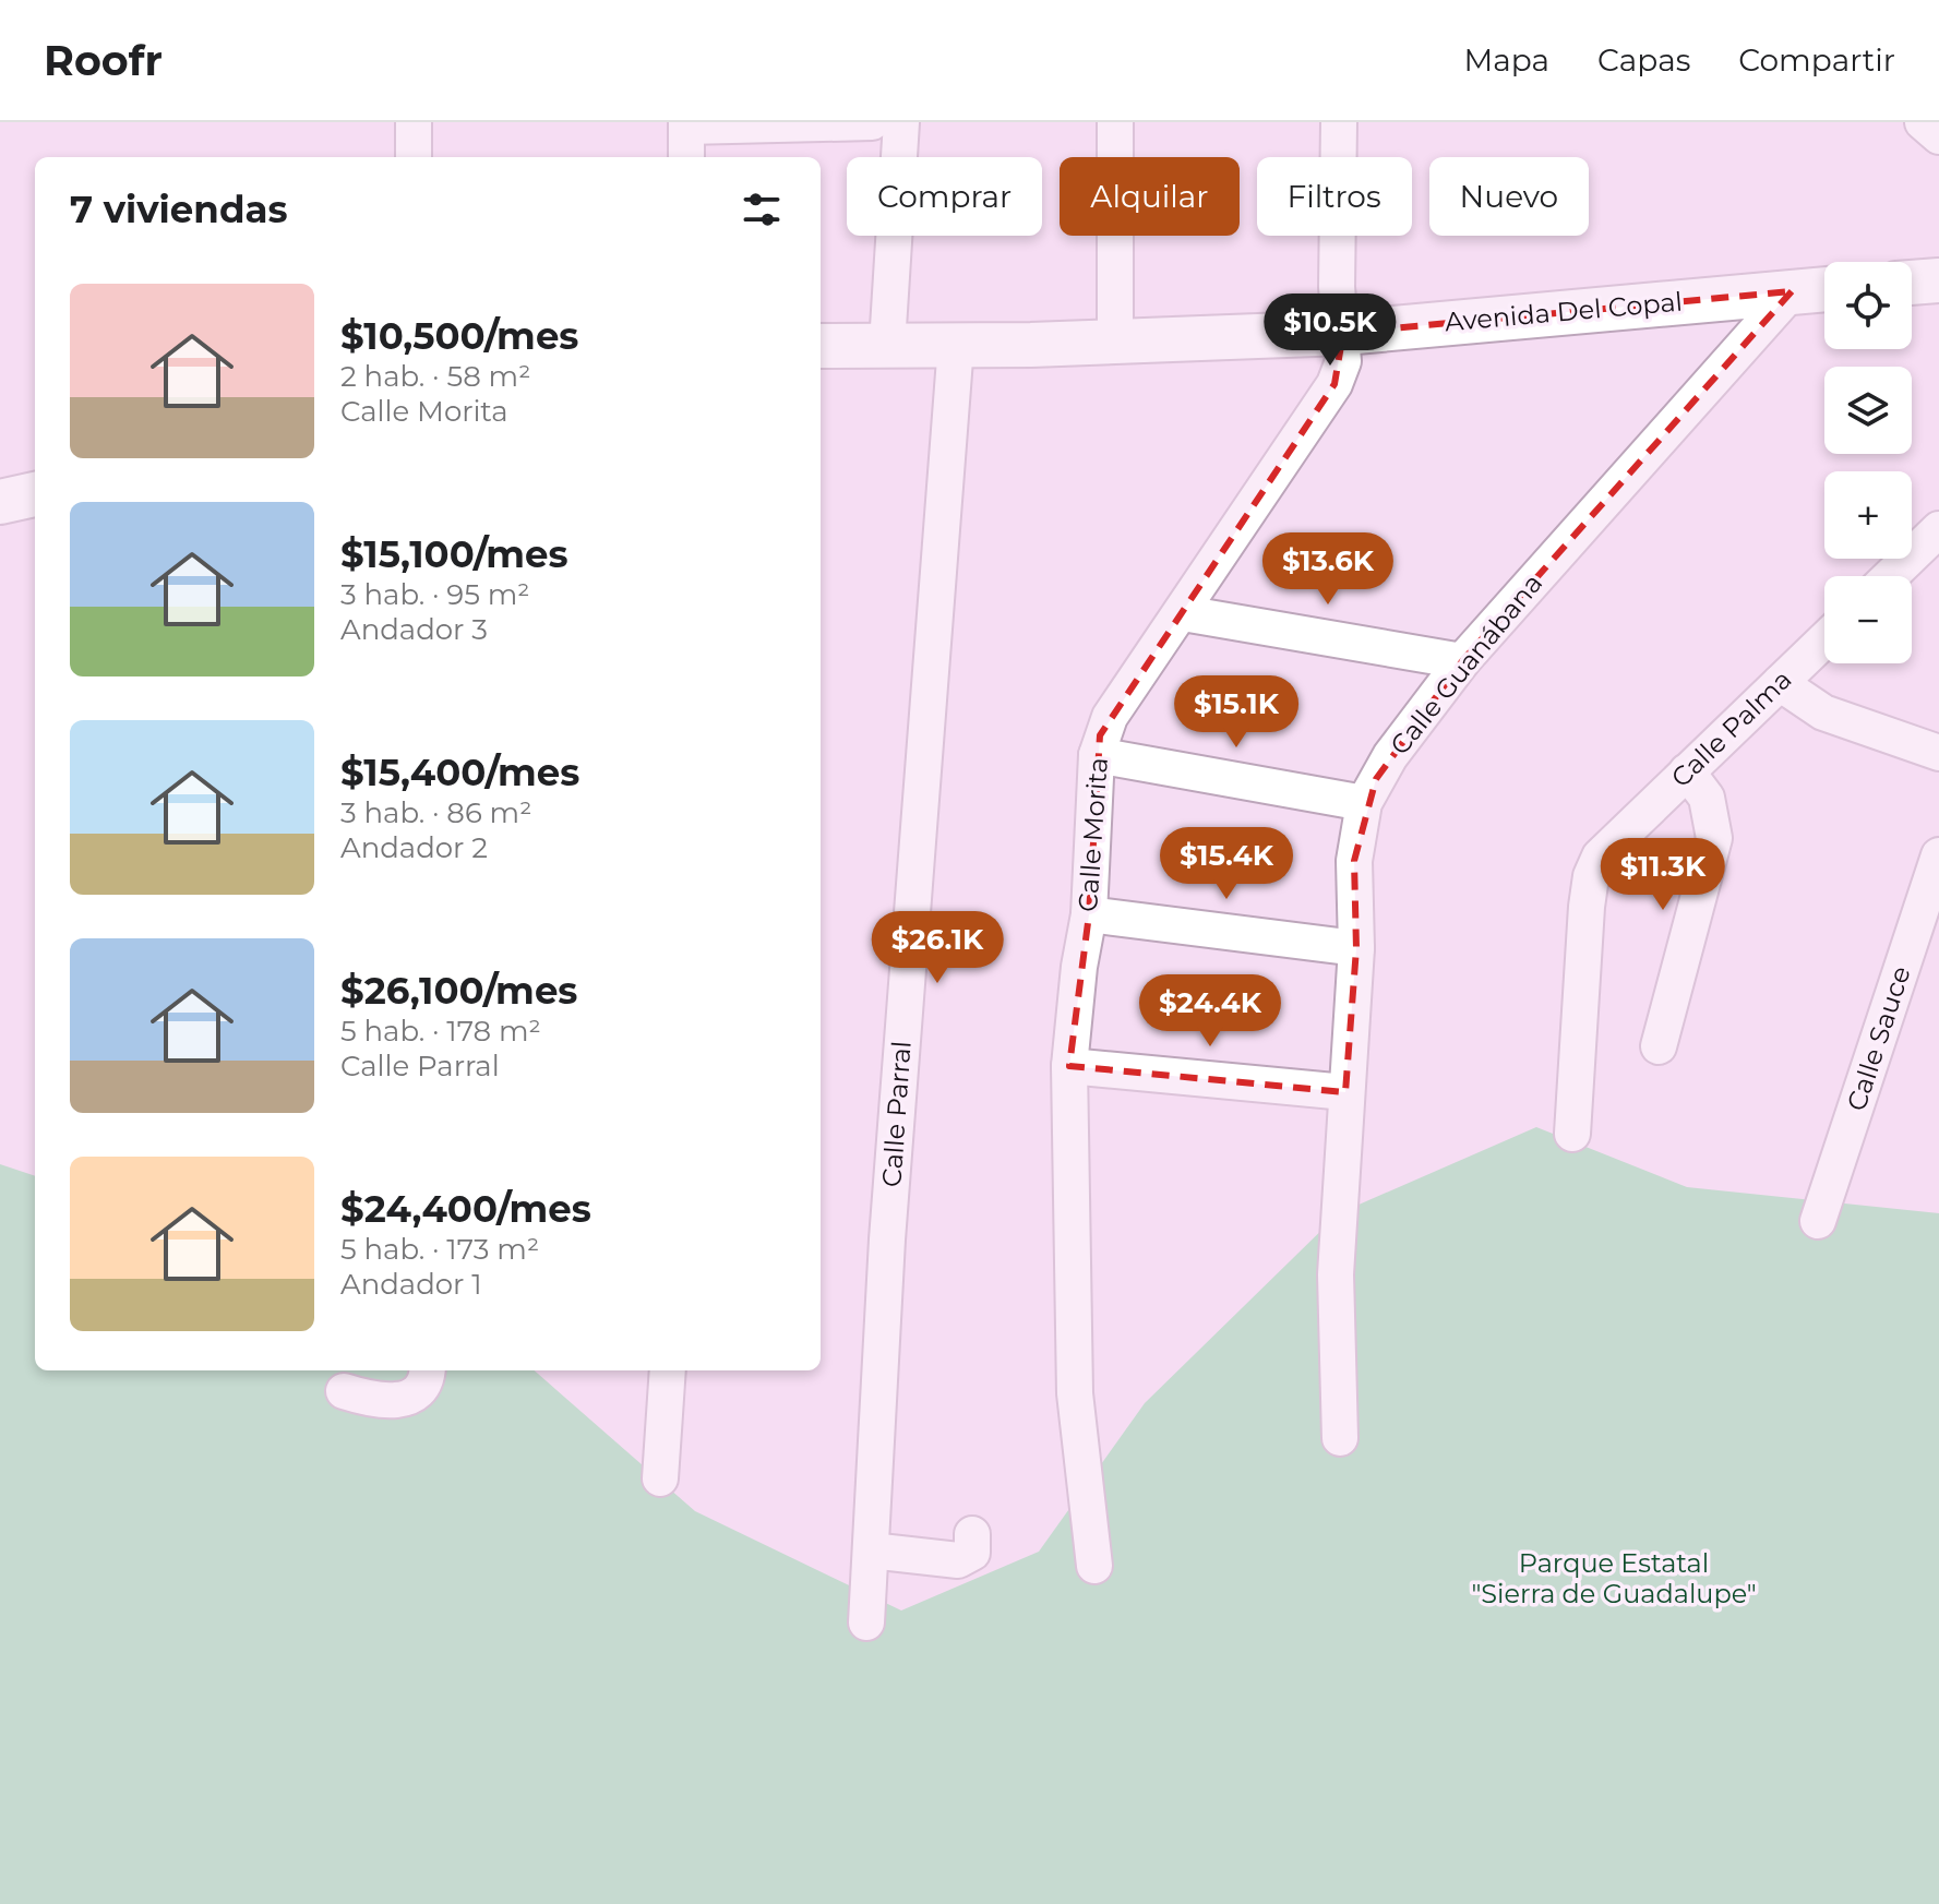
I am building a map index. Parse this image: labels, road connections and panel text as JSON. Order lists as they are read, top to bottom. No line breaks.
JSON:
{"streets":{"street":["Avenida Del Copal","Calle Guanábana","Calle Palma","Calle Morita","Calle Sauce","Calle Parral"]},"crossings":[["Avenida Del Copal","Calle Guanábana"],["Avenida Del Copal","Calle Morita"],["Avenida Del Copal","Calle Parral"]],"parks":["Parque Estatal \"Sierra de Guadalupe\""],"page":{"header":"Roofr","nav":["Mapa","Capas","Compartir"],"chip":["Comprar","Alquilar","Filtros","Nuevo"],"heading":"7 viviendas","map_buttons":["+","−"],"list":[{"name":"$10,500/mes","note":"2 hab. · 58 m² · Calle Morita"},{"name":"$15,100/mes","note":"3 hab. · 95 m² · Andador 3"},{"name":"$15,400/mes","note":"3 hab. · 86 m² · Andador 2"},{"name":"$26,100/mes","note":"5 hab. · 178 m² · Calle Parral"},{"name":"$24,400/mes","note":"5 hab. · 173 m² · Andador 1"}],"price":["$10.5K","$13.6K","$15.1K","$15.4K","$11.3K","$26.1K","$24.4K"]}}
